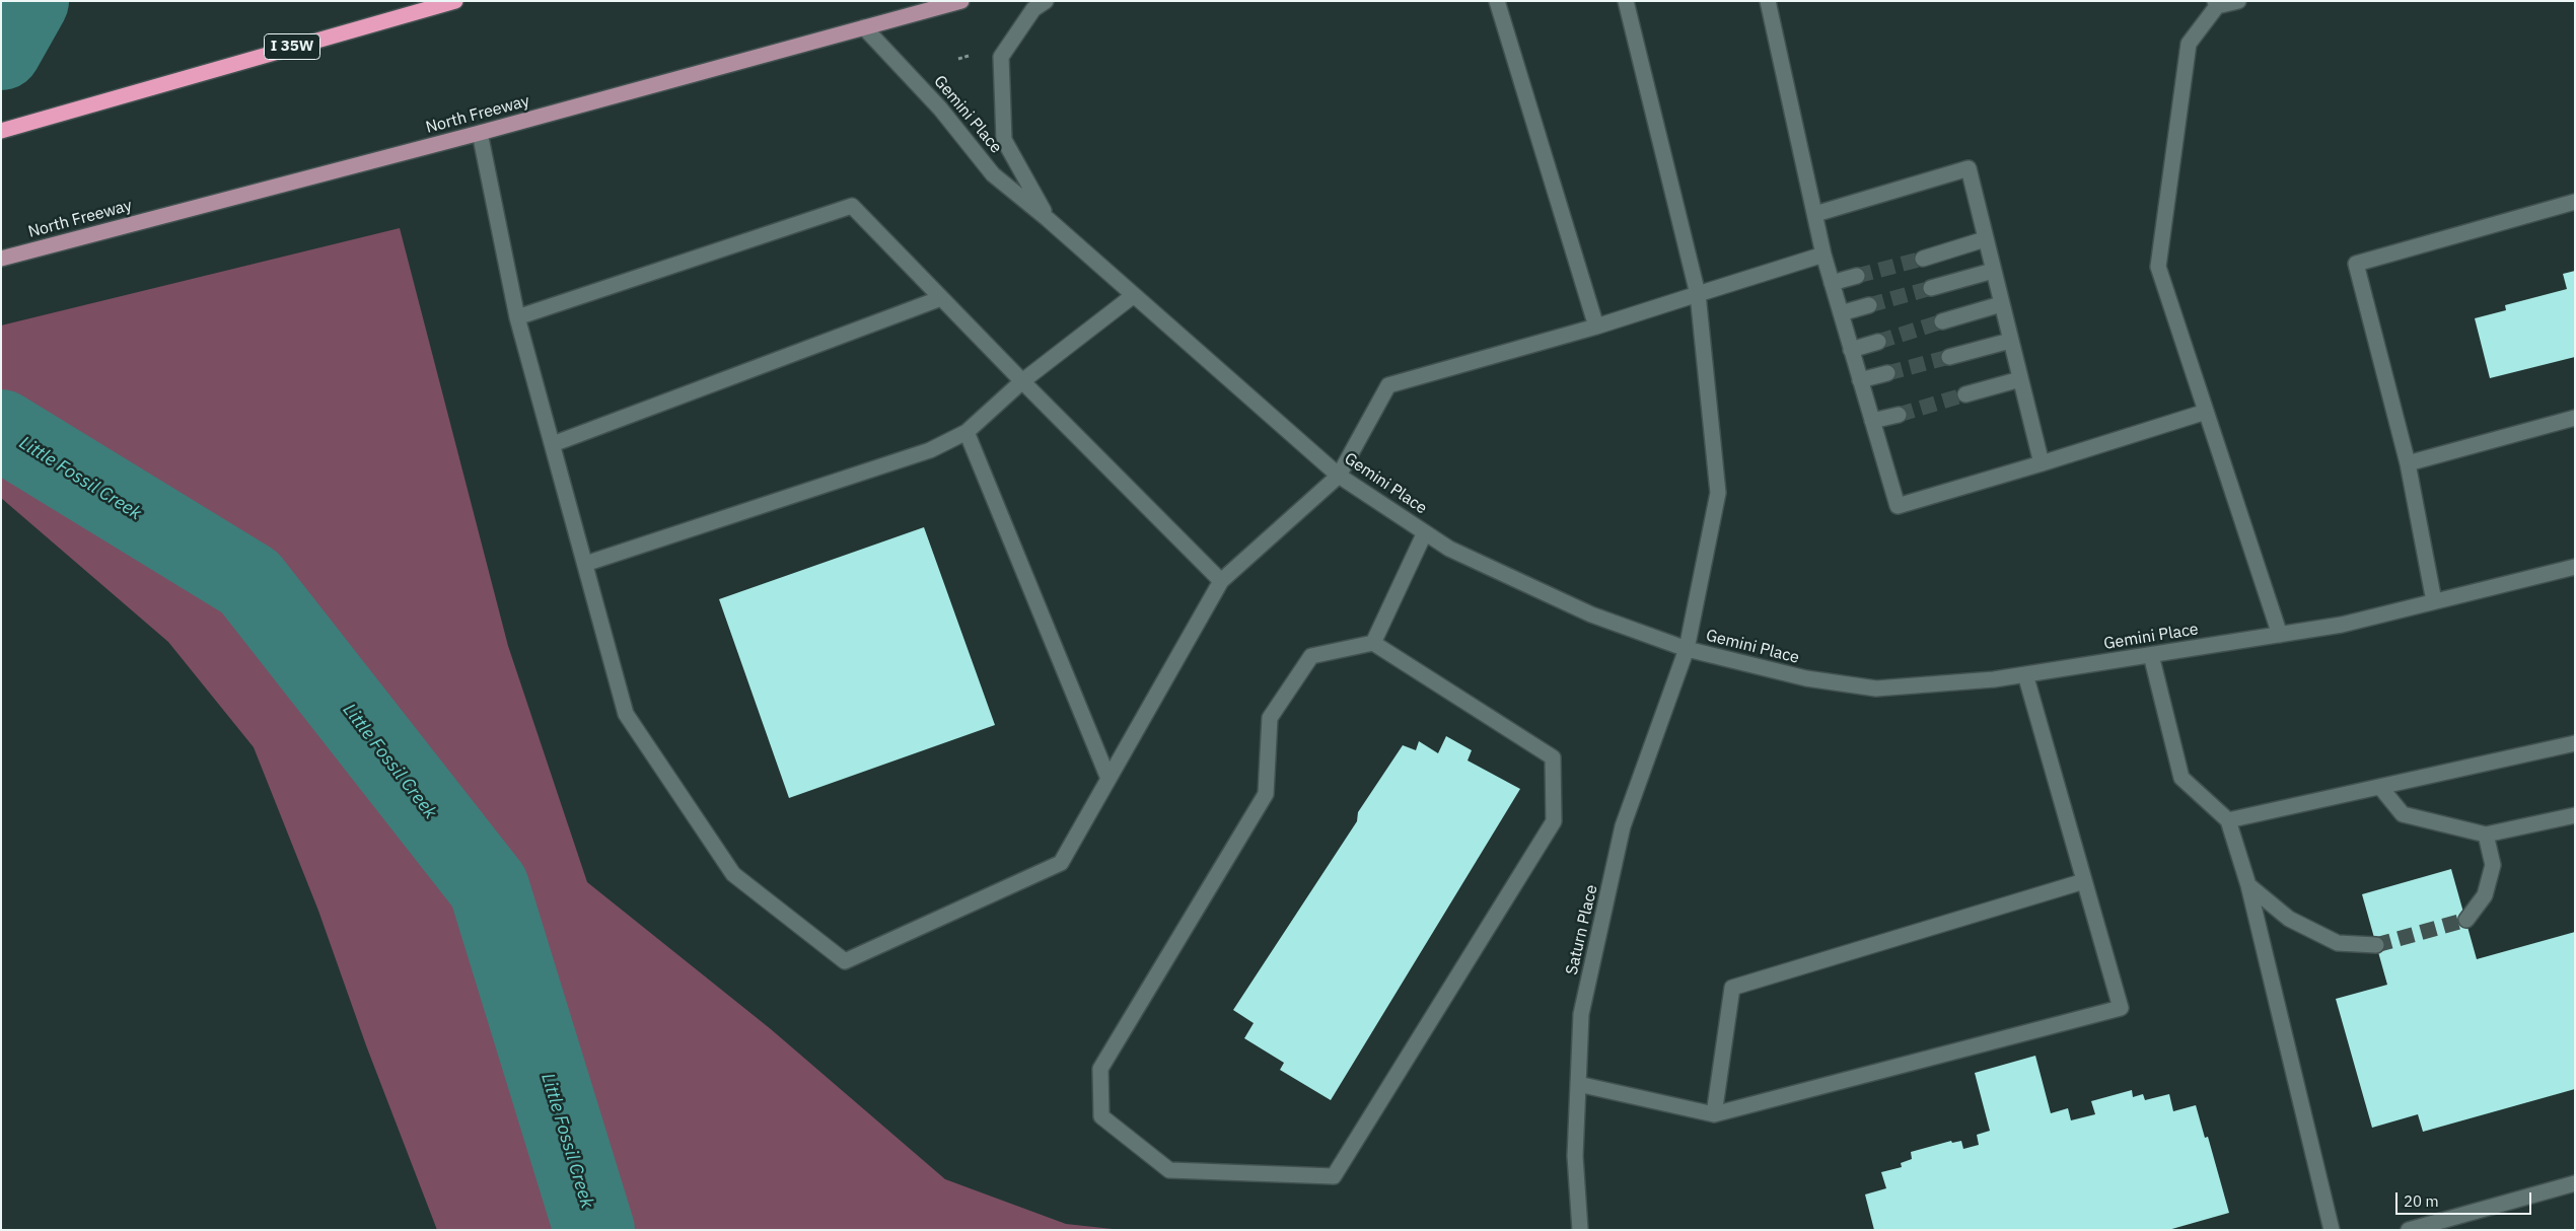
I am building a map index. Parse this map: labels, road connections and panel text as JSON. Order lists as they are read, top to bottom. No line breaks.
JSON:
{"streets":{"highway":["I 35W"],"main road":["North Freeway"],"street":["Gemini Place","Saturn Place"]},"crossings":[["North Freeway","Gemini Place"],["Gemini Place","Saturn Place"]],"water":["Little Fossil Creek"],"scale_bar":"20 m"}
